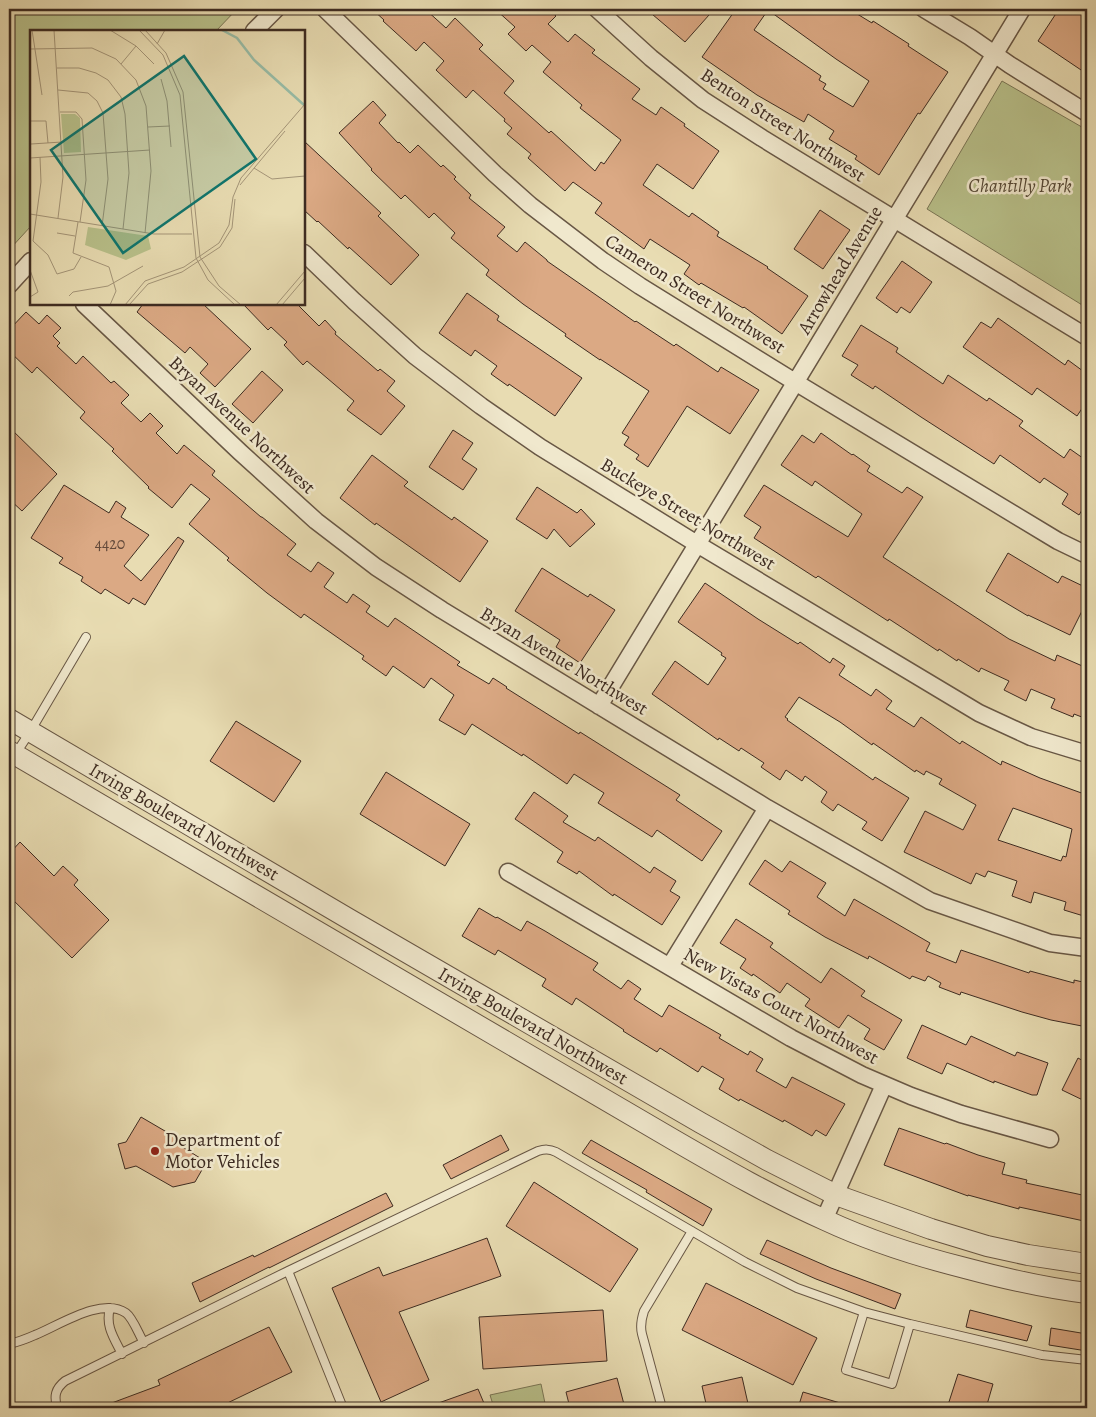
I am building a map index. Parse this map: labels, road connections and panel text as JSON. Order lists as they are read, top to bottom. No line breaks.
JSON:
{"streets":{"street":["Benton Street Northwest","Arrowhead Avenue","Cameron Street Northwest","Bryan Avenue Northwest","Buckeye Street Northwest","Irving Boulevard Northwest","New Vistas Court Northwest"]},"crossings":[["Benton Street Northwest","Arrowhead Avenue"],["Arrowhead Avenue","Cameron Street Northwest"],["Arrowhead Avenue","Bryan Avenue Northwest"],["Arrowhead Avenue","Buckeye Street Northwest"]],"parks":["Chantilly Park"],"places":["Department of Motor Vehicles"],"house_numbers":["4420"]}
